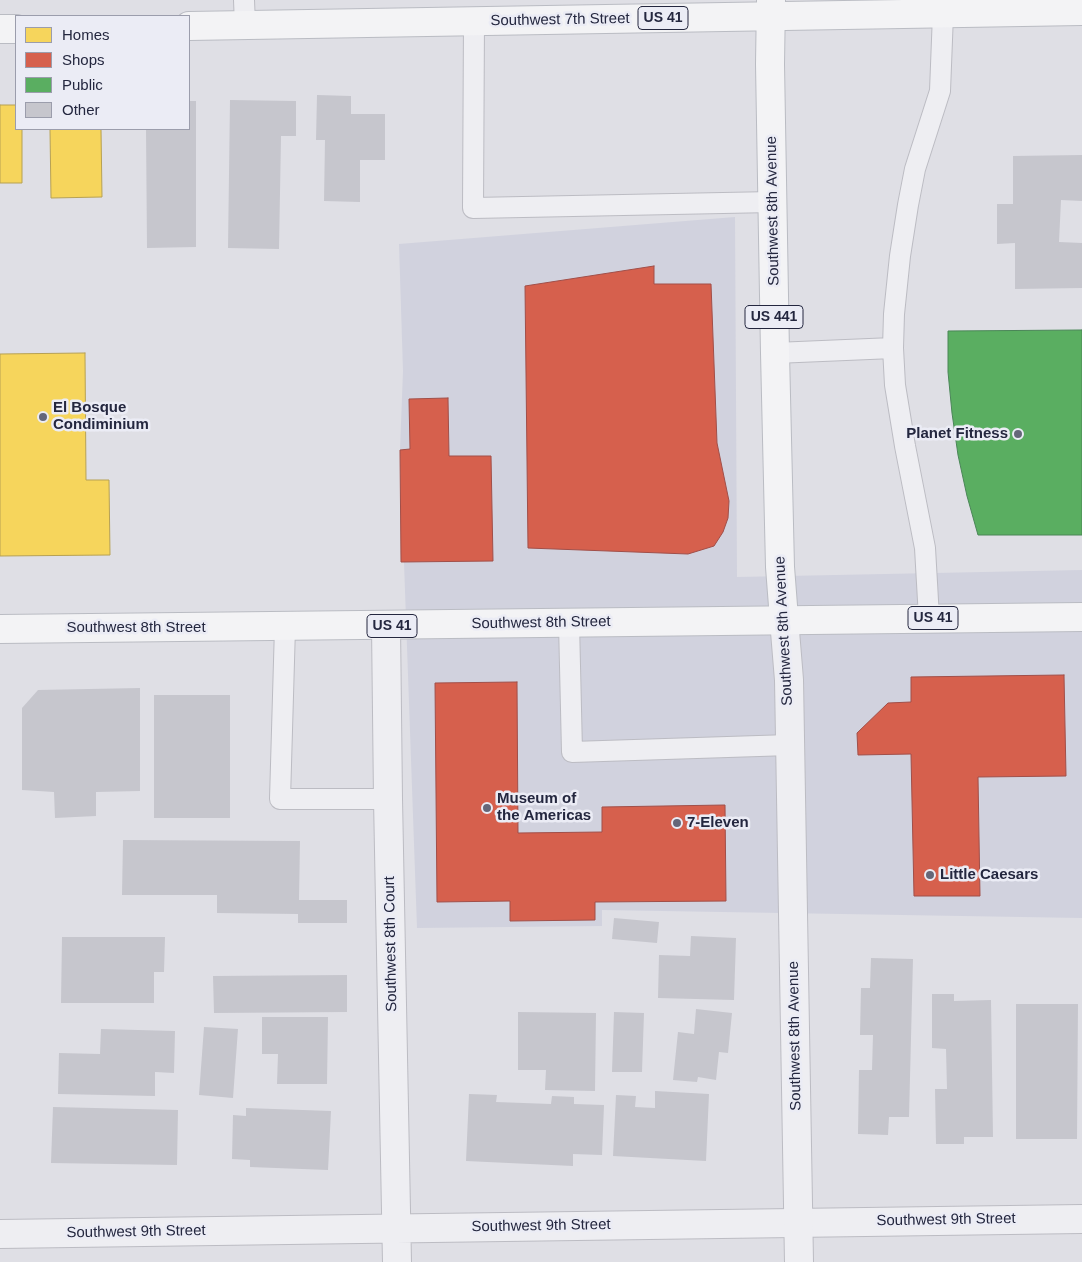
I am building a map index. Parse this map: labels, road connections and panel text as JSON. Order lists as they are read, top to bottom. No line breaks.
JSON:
{"streets":{"main road":["US 41","Southwest 7th Street","Southwest 8th Avenue","US 441","Southwest 8th Street"],"street":["Southwest 8th Court","Southwest 9th Street"]},"crossings":[["Southwest 7th Street","Southwest 8th Avenue"],["Southwest 8th Avenue","Southwest 8th Street"],["Southwest 8th Avenue","Southwest 9th Street"],["Southwest 8th Street","Southwest 8th Court"],["Southwest 8th Court","Southwest 9th Street"]],"places":["El Bosque Condiminium","Planet Fitness","Museum of the Americas","7-Eleven","Little Caesars"],"legend":["Homes","Shops","Public","Other"]}
